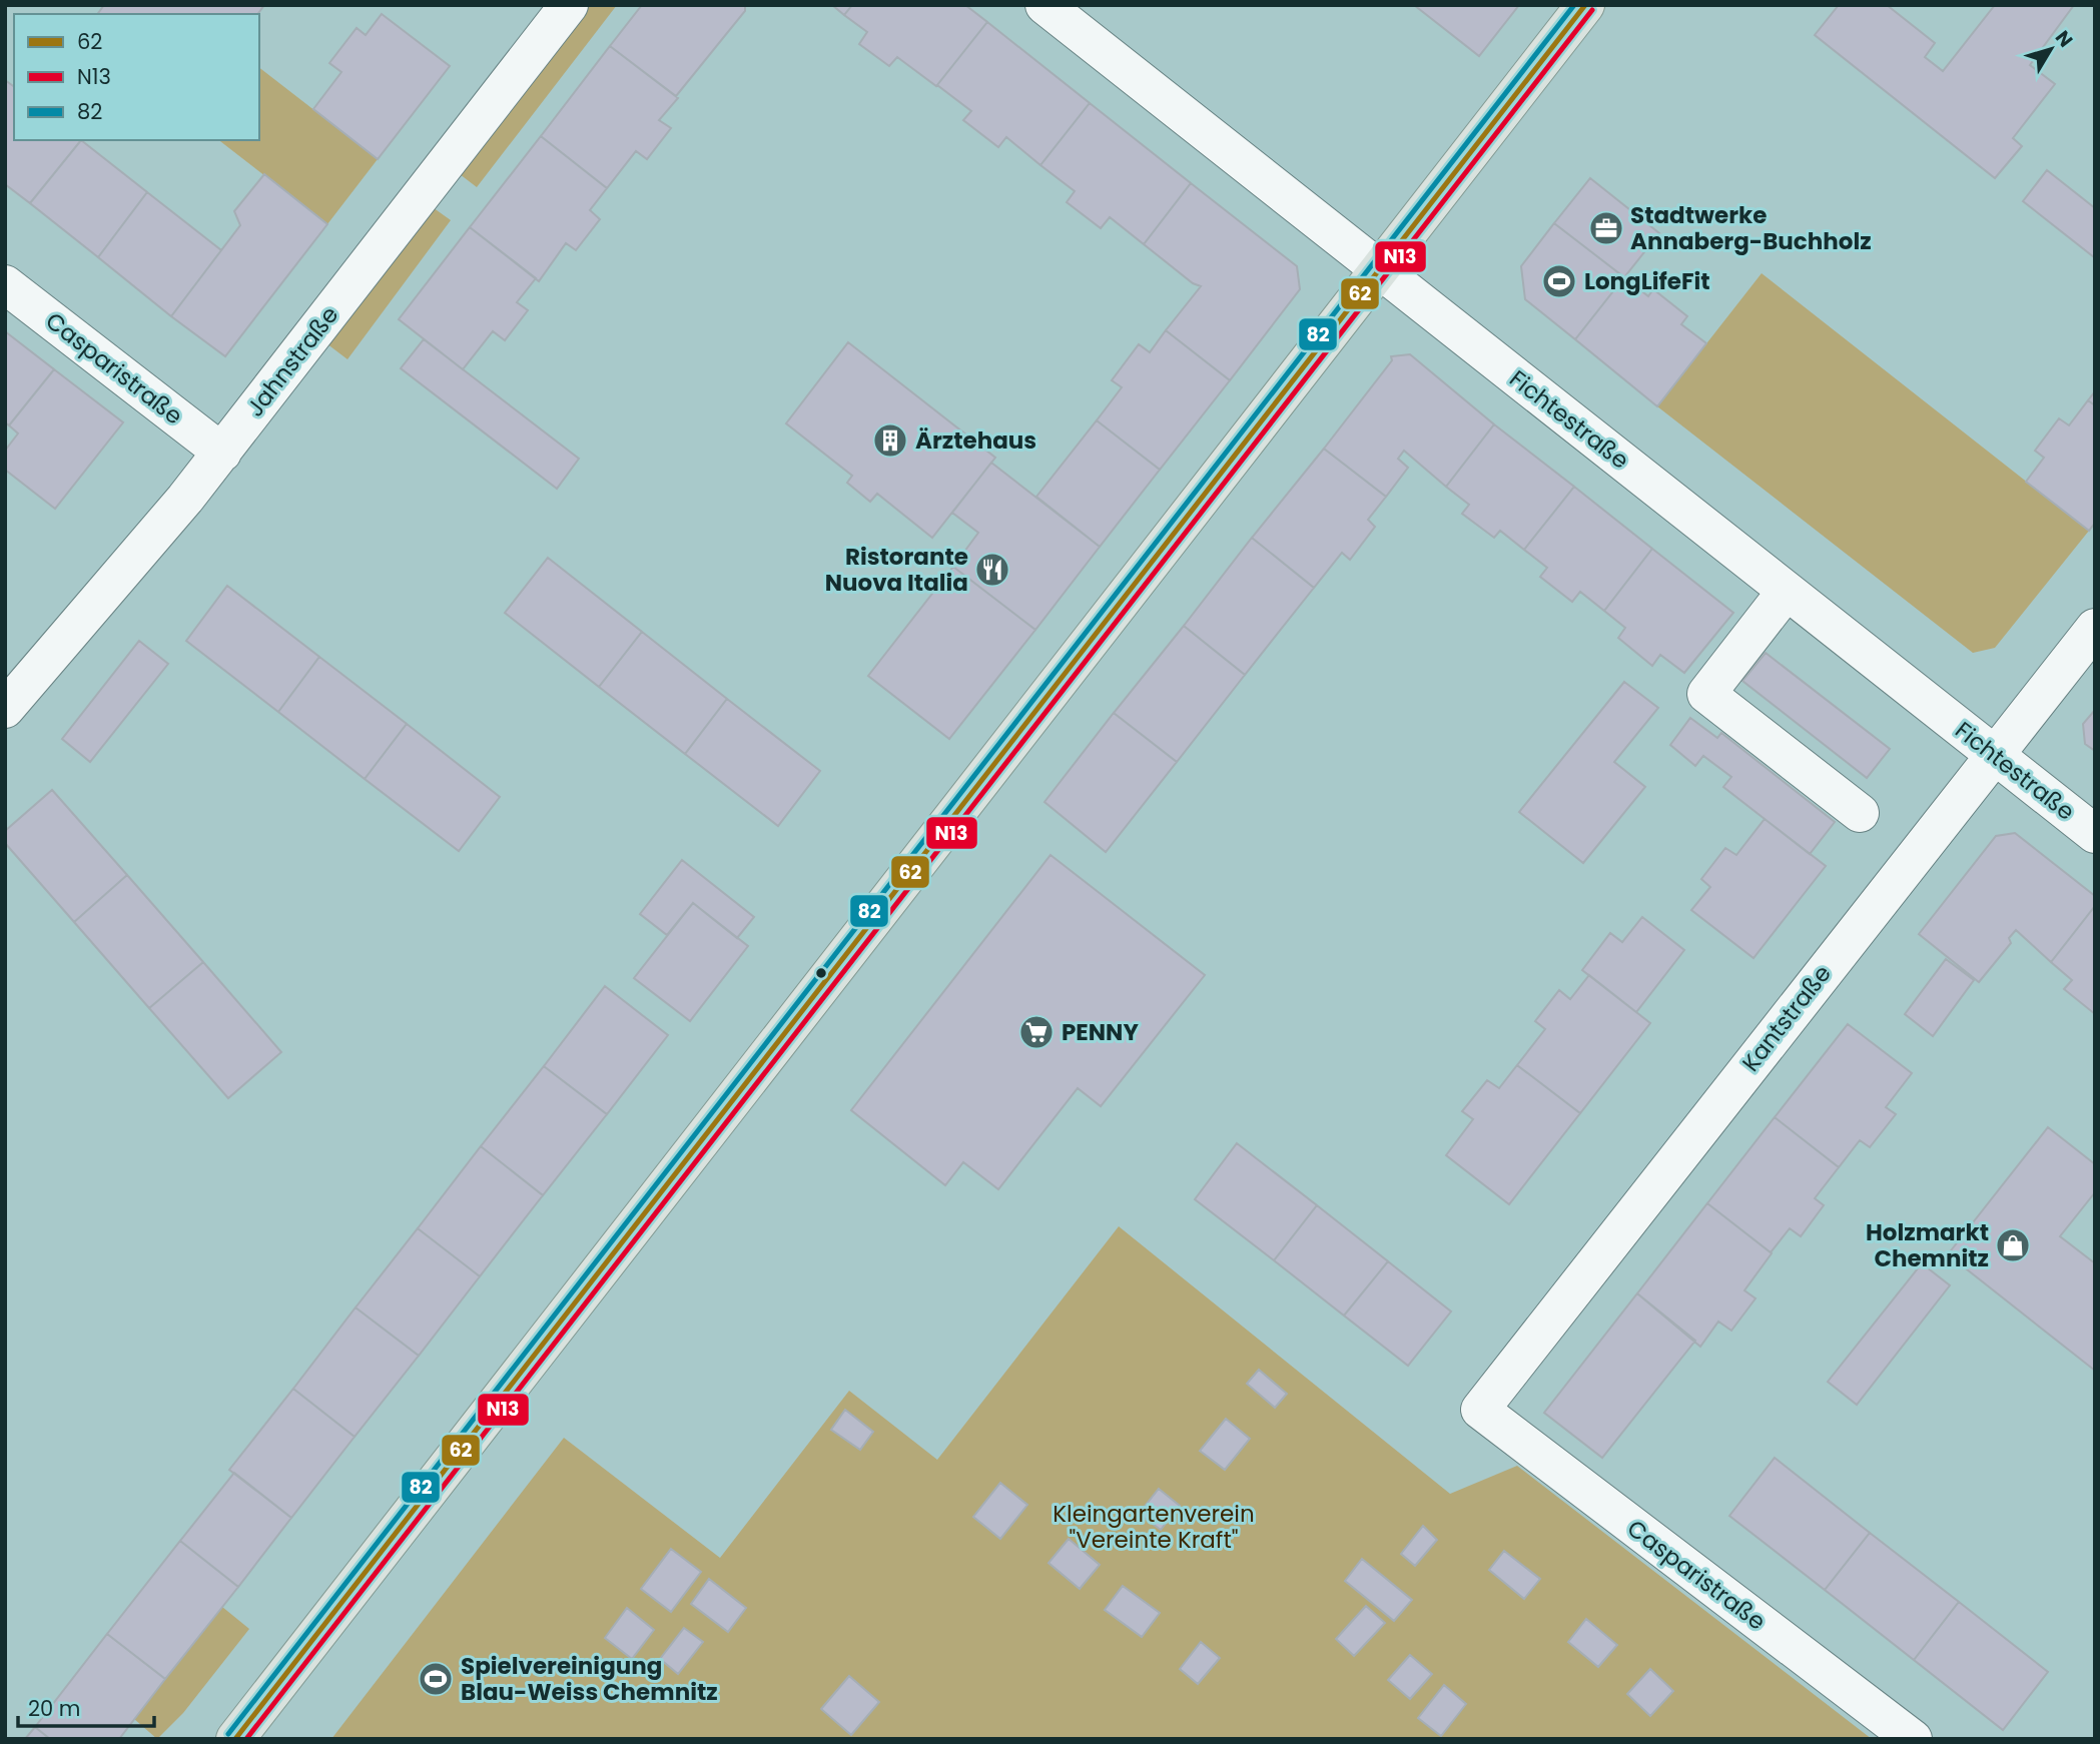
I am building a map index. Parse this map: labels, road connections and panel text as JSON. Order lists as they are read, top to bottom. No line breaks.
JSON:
{"streets":{"street":["Jahnstraße","Casparistraße","Fichtestraße","Kantstraße"]},"crossings":[["Jahnstraße","Casparistraße"],["Casparistraße","Kantstraße"],["Fichtestraße","Kantstraße"]],"parks":["Kleingartenverein \"Vereinte Kraft\""],"places":{"office":["Stadtwerke Annaberg-Buchholz"],"sports":["LongLifeFit","Spielvereinigung Blau-Weiss Chemnitz"],"building":["Ärztehaus"],"restaurant":["Ristorante Nuova Italia"],"supermarket":["PENNY"],"shop":["Holzmarkt Chemnitz"]},"lines":["transit line 62","transit line 82","transit line N13"],"legend":["62","N13","82"],"scale_bar":"20 m","north":"top right"}
